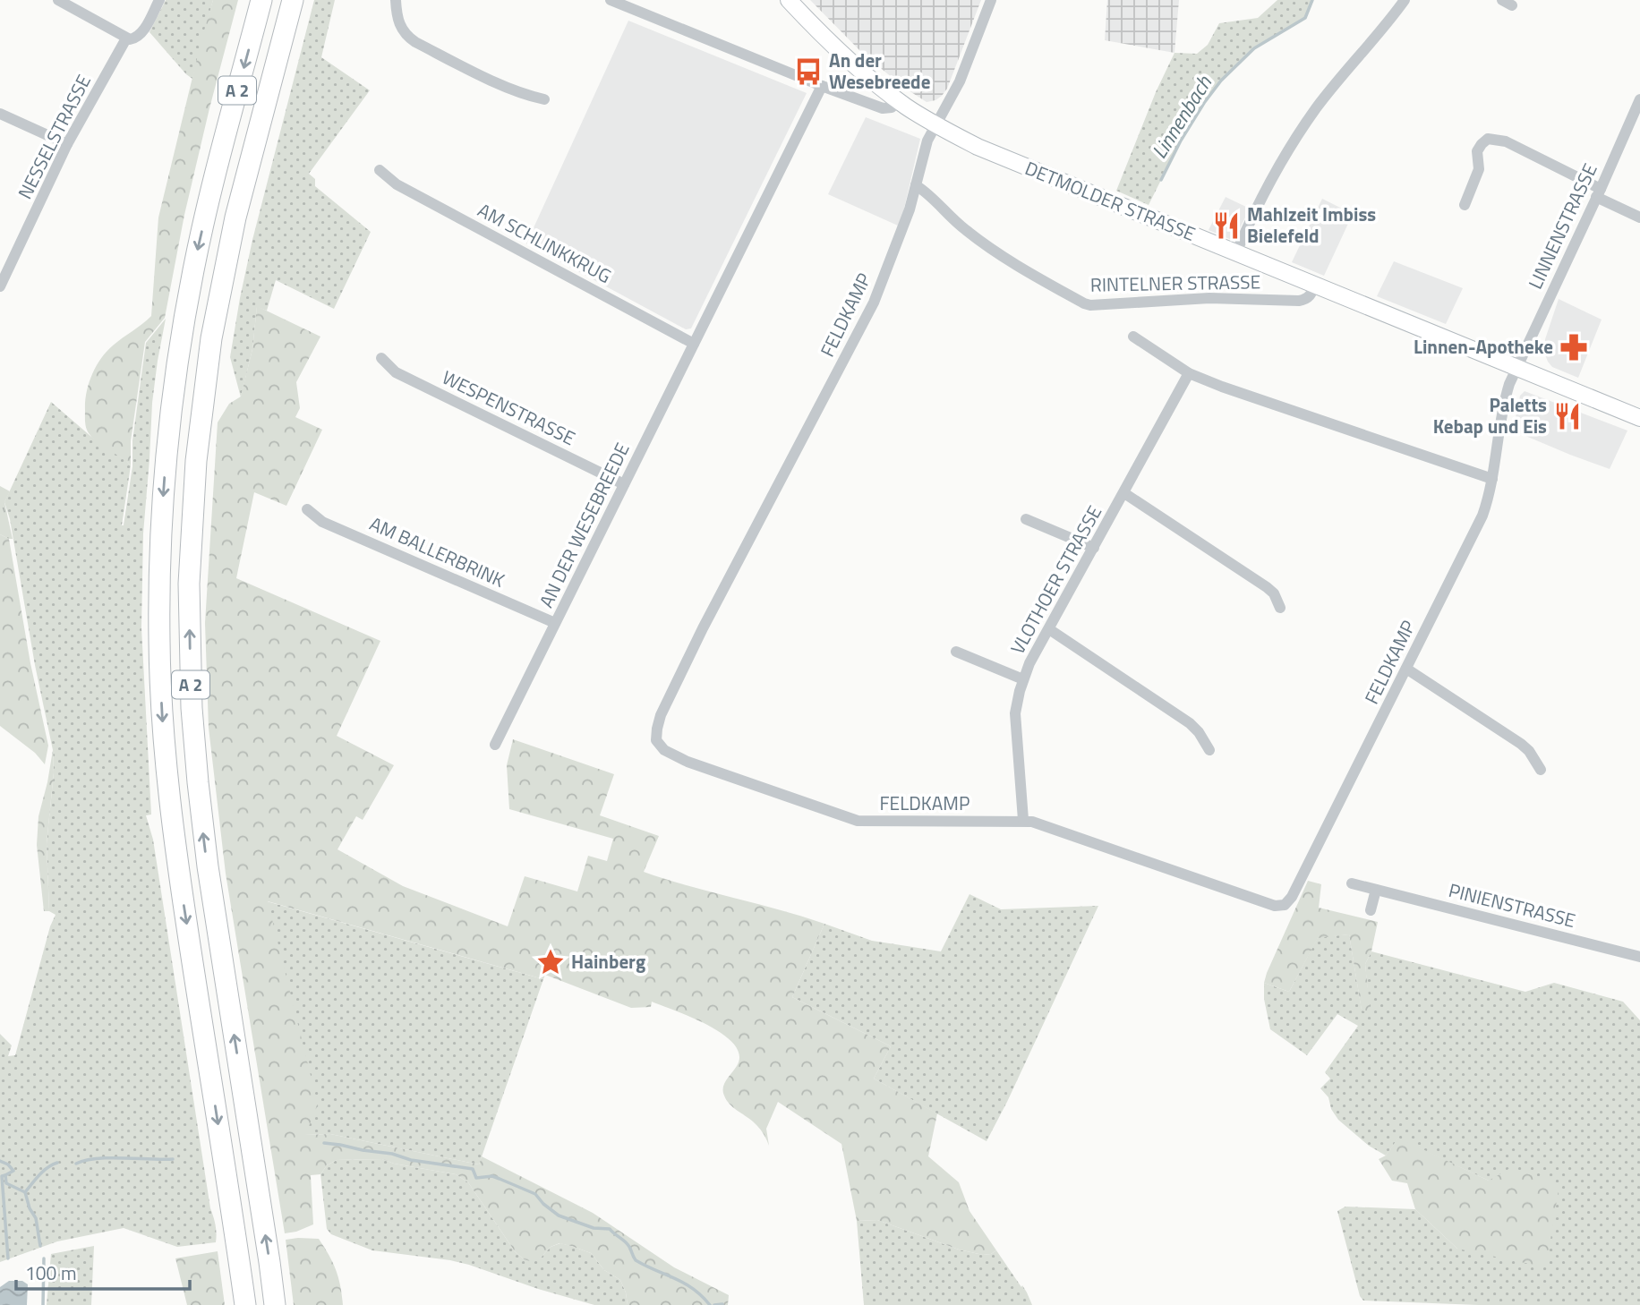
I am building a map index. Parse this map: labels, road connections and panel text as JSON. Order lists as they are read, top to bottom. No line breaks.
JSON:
{"streets":{"highway":["A 2"],"street":["NESSELSTRASSE","DETMOLDER STRASSE","LINNENSTRASSE","AM SCHLINKKRUG","RINTELNER STRASSE","FELDKAMP","WESPENSTRASSE","AN DER WESEBREEDE","AM BALLERBRINK","VLOTHOER STRASSE","PINIENSTRASSE"]},"crossings":[["DETMOLDER STRASSE","LINNENSTRASSE"],["DETMOLDER STRASSE","RINTELNER STRASSE"],["DETMOLDER STRASSE","FELDKAMP"],["LINNENSTRASSE","FELDKAMP"],["AM SCHLINKKRUG","AN DER WESEBREEDE"],["RINTELNER STRASSE","FELDKAMP"],["FELDKAMP","VLOTHOER STRASSE"],["WESPENSTRASSE","AN DER WESEBREEDE"],["AN DER WESEBREEDE","AM BALLERBRINK"]],"water":["Linnenbach"],"places":{"bus stop":["An der Wesebreede"],"restaurant":["Mahlzeit Imbiss Bielefeld","Paletts Kebap und Eis"],"pharmacy":["Linnen-Apotheke"],"place":["Hainberg"]},"scale_bar":"100 m"}
